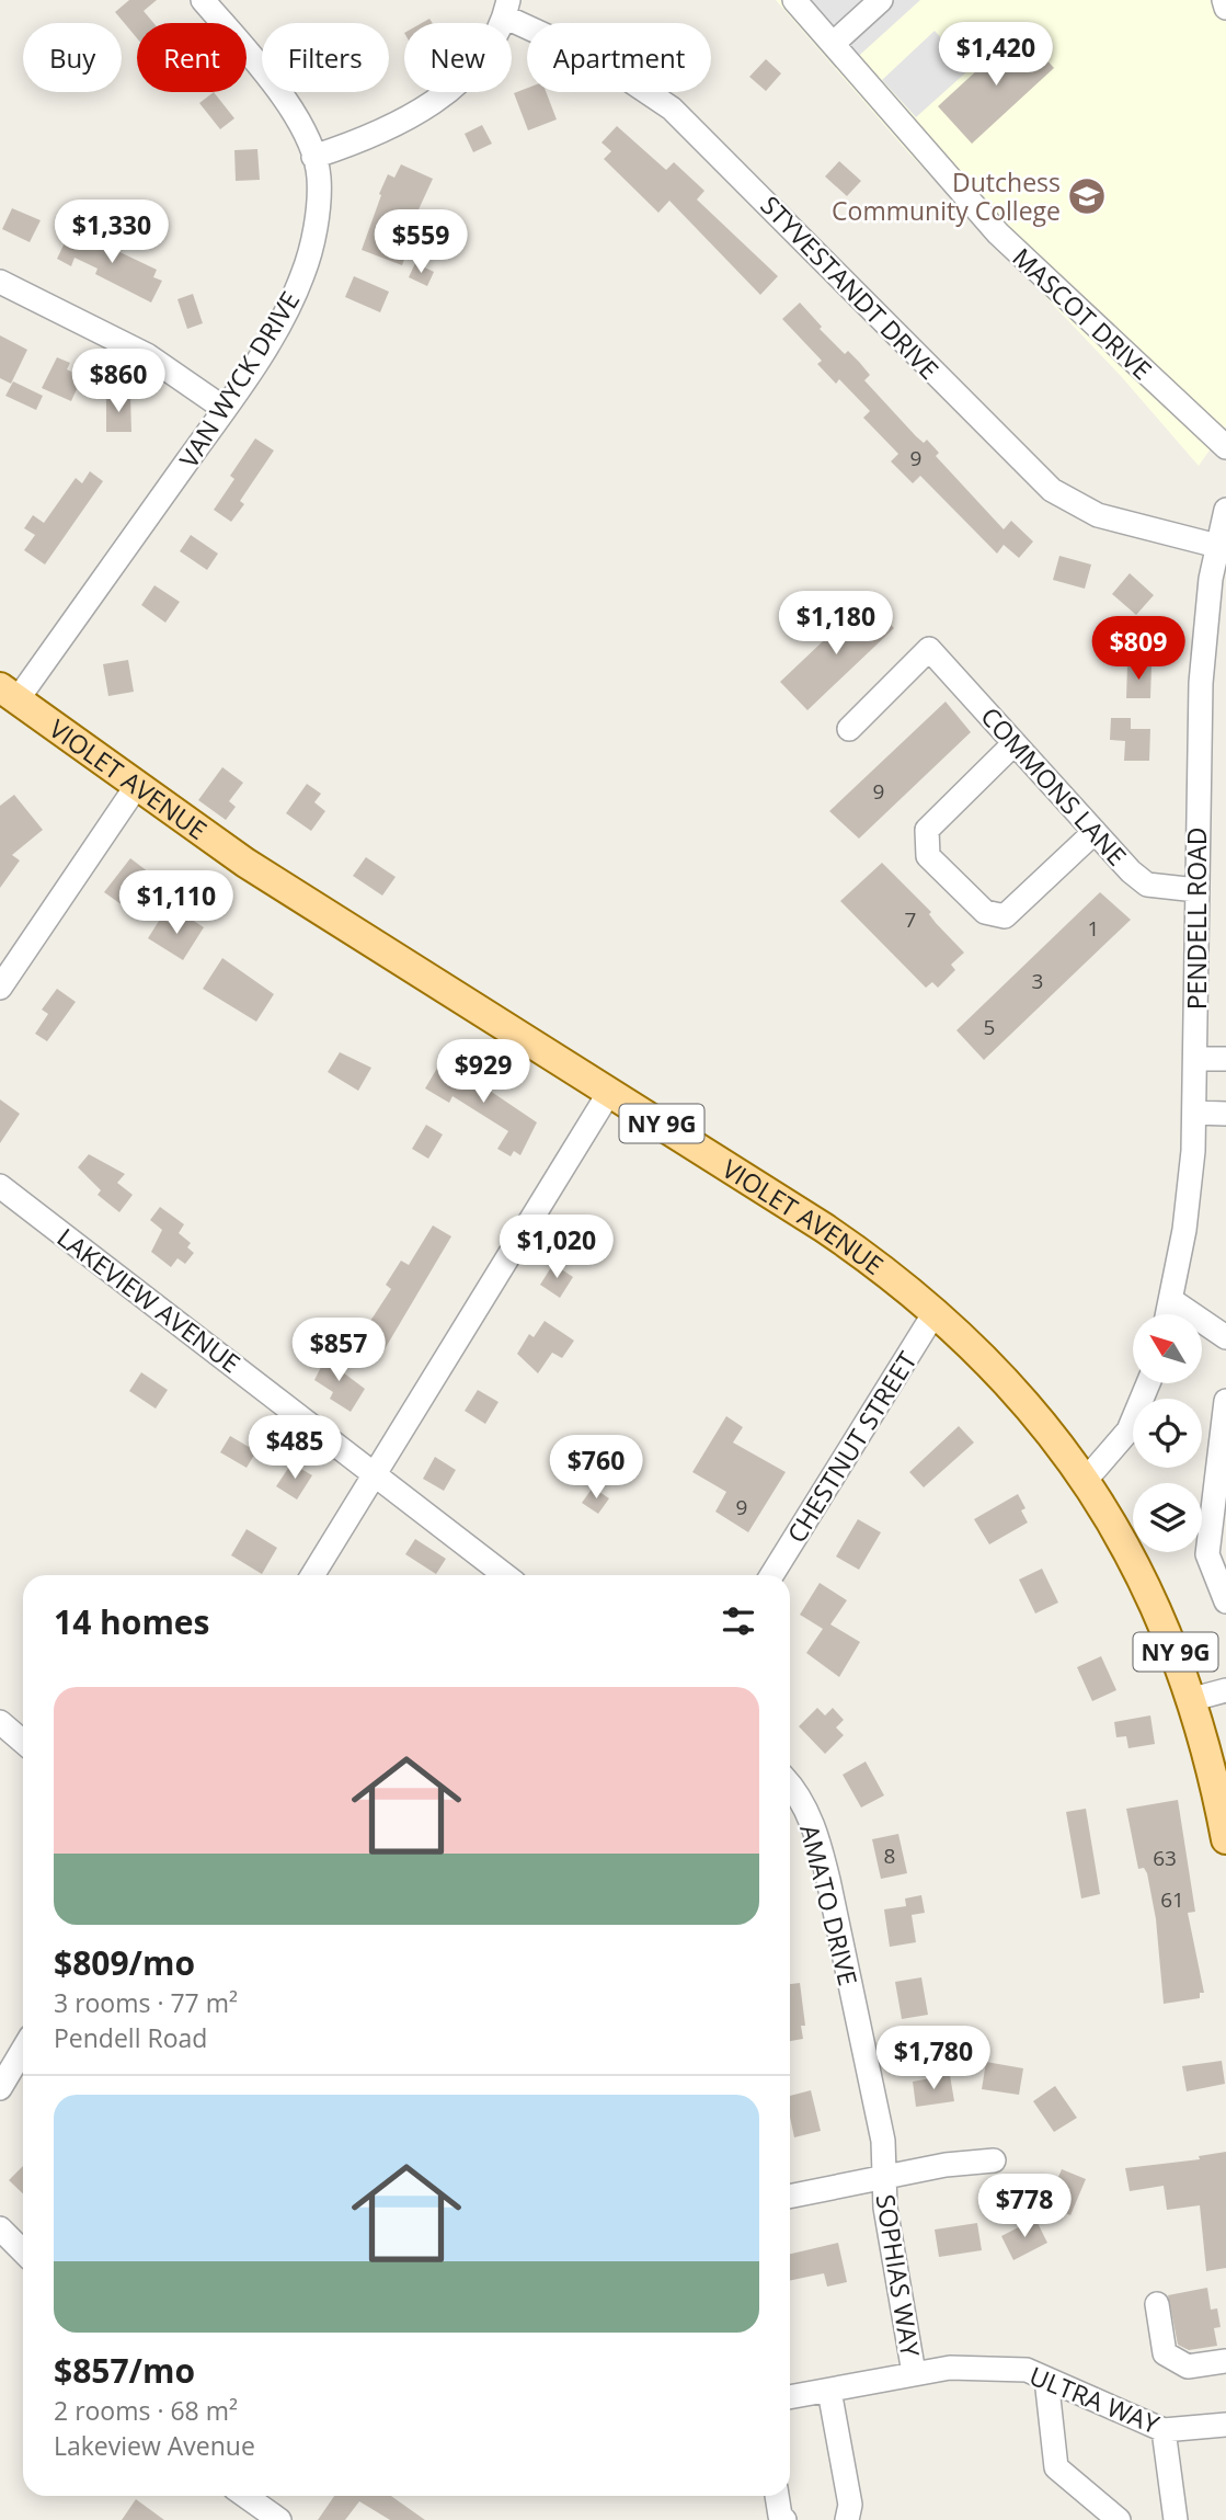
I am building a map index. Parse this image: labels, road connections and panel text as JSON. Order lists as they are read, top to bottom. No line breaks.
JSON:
{"streets":{"main road":["VIOLET AVENUE","NY 9G"],"street":["STYVESTANDT DRIVE","MASCOT DRIVE","VAN WYCK DRIVE","COMMONS LANE","PENDELL ROAD","LAKEVIEW AVENUE","CHESTNUT STREET","AMATO DRIVE","SOPHIAS WAY","ULTRA WAY"]},"crossings":[["STYVESTANDT DRIVE","PENDELL ROAD"],["VAN WYCK DRIVE","VIOLET AVENUE"],["VIOLET AVENUE","CHESTNUT STREET"],["COMMONS LANE","PENDELL ROAD"],["AMATO DRIVE","SOPHIAS WAY"],["SOPHIAS WAY","ULTRA WAY"]],"places":{"school or university":["Dutchess Community College"]},"house_numbers":["9","9","7","1","3","5","9","8","63","61"],"north":"top left","page":{"price":["$1,420","$1,330","$559","$860","$1,180","$809","$1,110","$929","$1,020","$857","$485","$760","$1,780","$778"],"chip":["Buy","Rent","Filters","New","Apartment"],"heading":"14 homes","list":[{"name":"$809/mo","note":"3 rooms · 77 m² · Pendell Road"},{"name":"$857/mo","note":"2 rooms · 68 m² · Lakeview Avenue"}]}}
